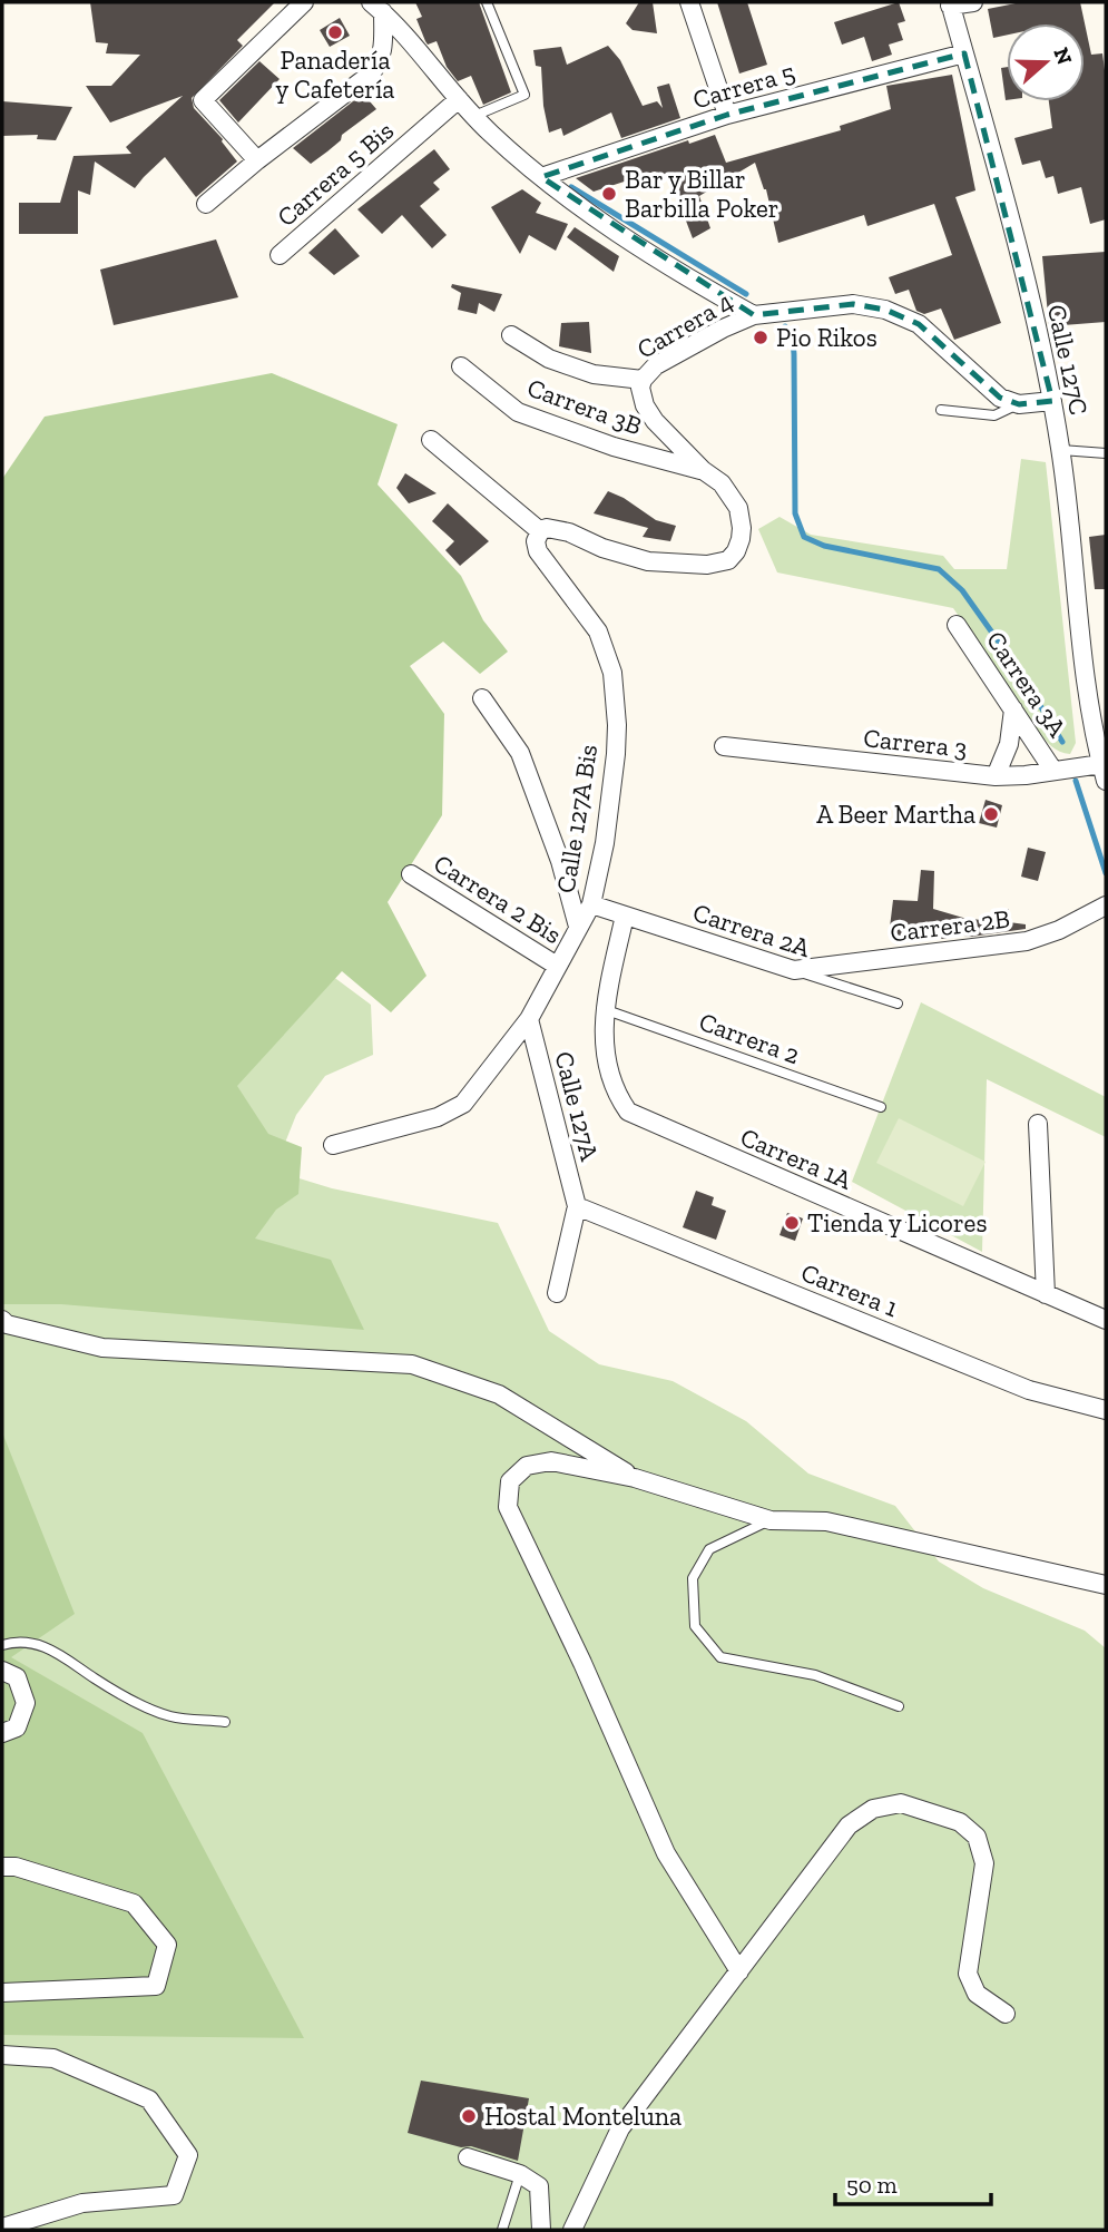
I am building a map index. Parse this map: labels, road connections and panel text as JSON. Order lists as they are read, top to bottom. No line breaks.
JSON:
{"streets":{"street":["Carrera 5","Carrera 5 Bis","Carrera 4","Calle 127C","Carrera 3B","Carrera 3A","Carrera 3","Calle 127A Bis","Carrera 2 Bis","Carrera 2B","Carrera 2A","Calle 127A","Carrera 1A","Carrera 1"],"lane":["Carrera 2"]},"crossings":[["Carrera 5","Calle 127C"],["Calle 127C","Carrera 3"],["Carrera 3A","Carrera 3"],["Calle 127A Bis","Carrera 2 Bis"],["Calle 127A Bis","Carrera 2A"],["Calle 127A Bis","Calle 127A"],["Carrera 2B","Carrera 2A"],["Carrera 2","Carrera 1A"],["Calle 127A","Carrera 1"]],"places":["Panadería y Cafetería","Bar y Billar Barbilla Poker","Pio Rikos","A Beer Martha","Tienda y Licores","Hostal Monteluna"],"scale_bar":"50 m","north":"right"}
